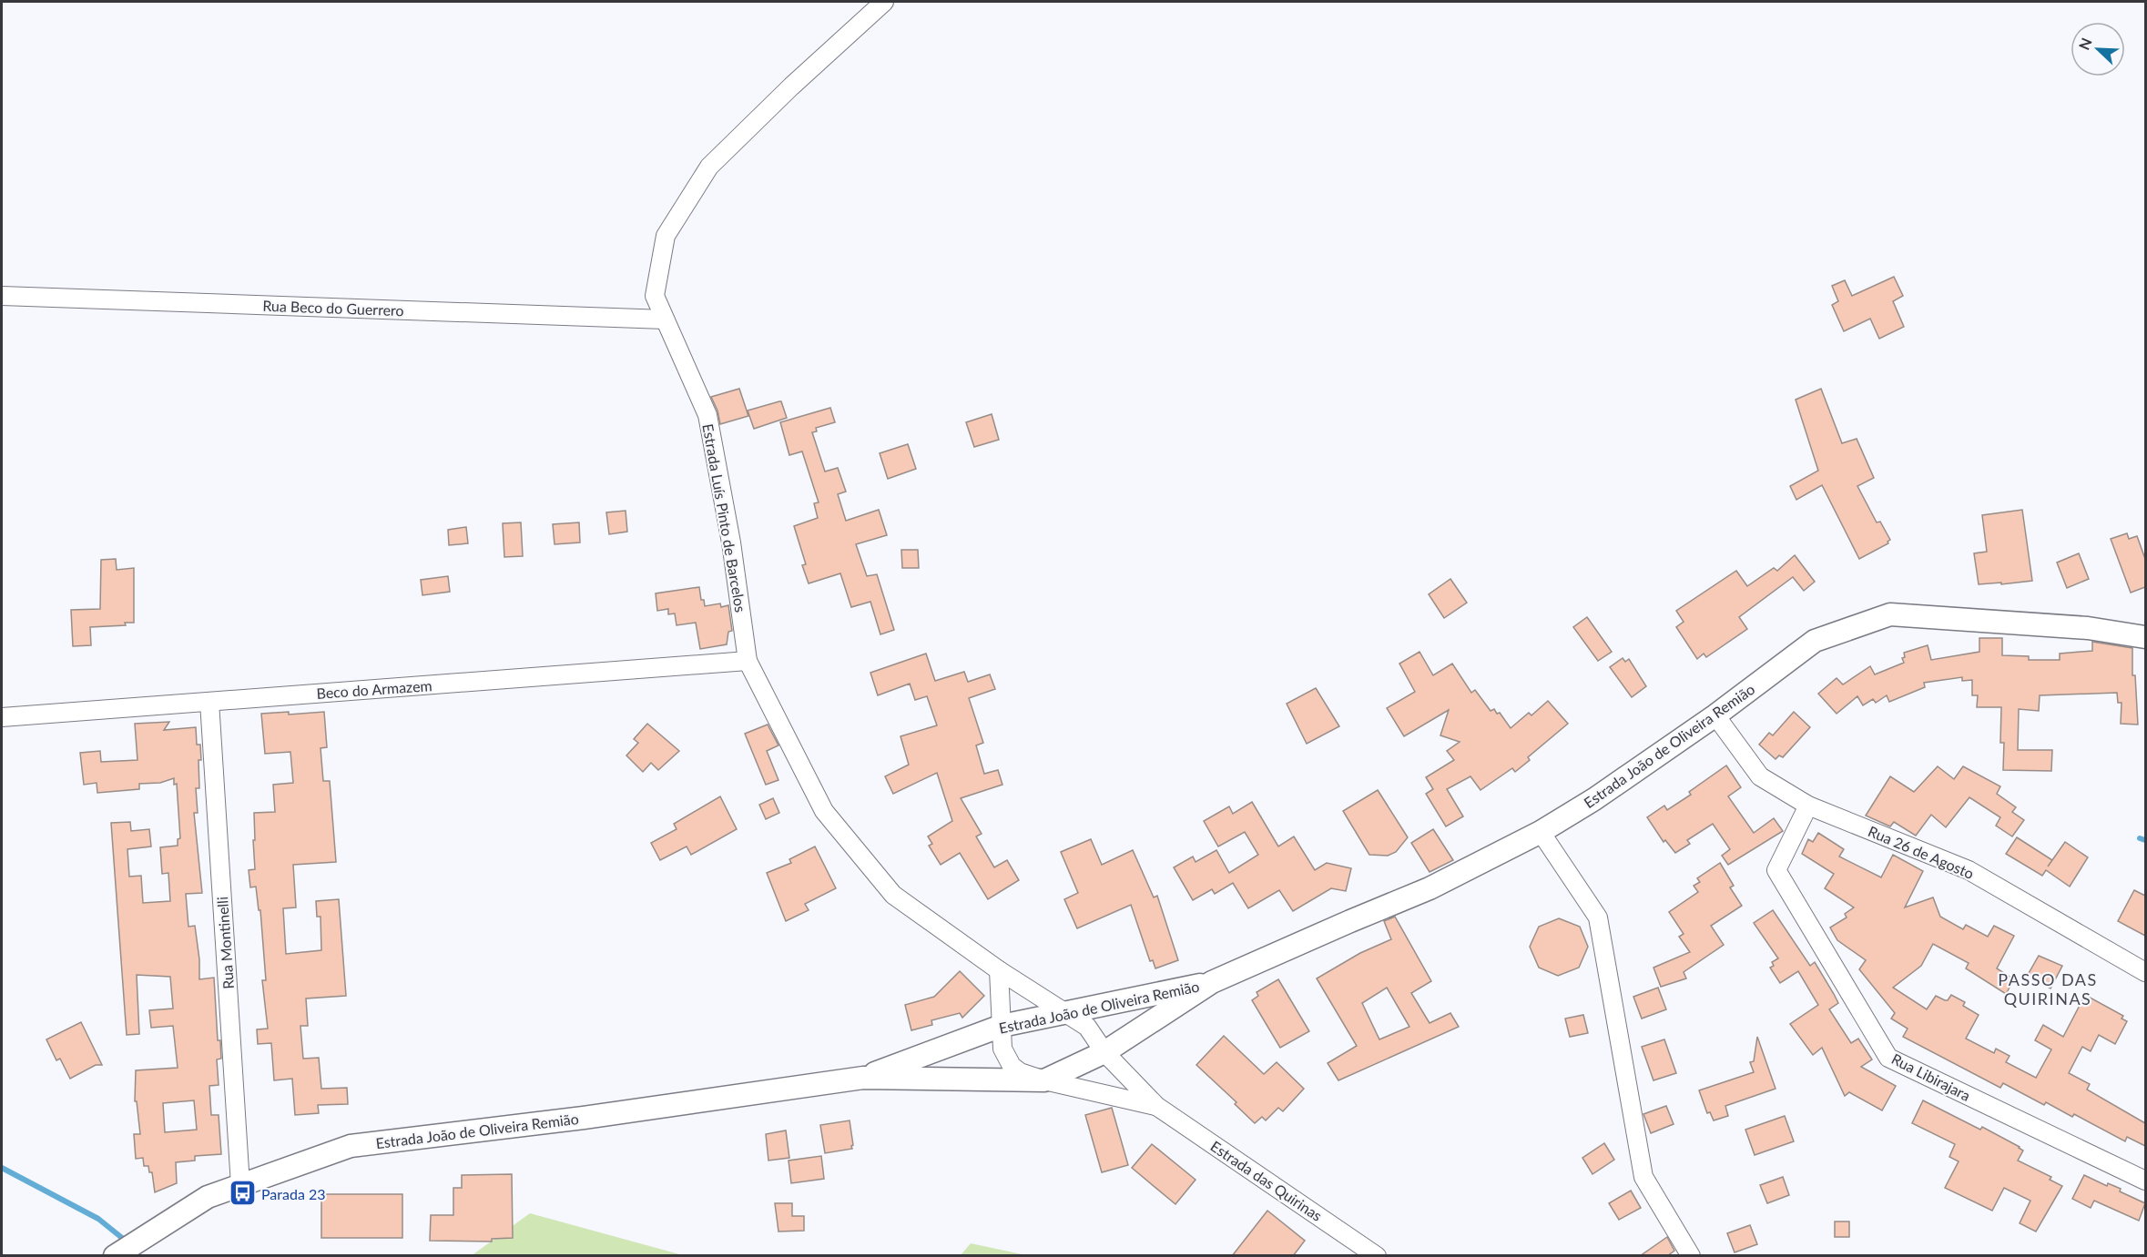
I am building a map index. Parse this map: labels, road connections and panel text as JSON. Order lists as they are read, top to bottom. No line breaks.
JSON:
{"streets":{"main road":["Estrada João de Oliveira Remião"],"street":["Rua Beco do Guerrero","Estrada Luís Pinto de Barcelos","Beco do Armazem","Rua 26 de Agosto","Rua Montinelli","Rua Libirajara","Estrada das Quirinas"]},"crossings":[["Rua Beco do Guerrero","Estrada Luís Pinto de Barcelos"],["Estrada Luís Pinto de Barcelos","Beco do Armazem"],["Estrada Luís Pinto de Barcelos","Estrada João de Oliveira Remião"],["Estrada Luís Pinto de Barcelos","Estrada das Quirinas"],["Beco do Armazem","Rua Montinelli"],["Estrada João de Oliveira Remião","Rua 26 de Agosto"],["Estrada João de Oliveira Remião","Rua Montinelli"],["Estrada João de Oliveira Remião","Estrada das Quirinas"],["Rua 26 de Agosto","Rua Libirajara"]],"districts":["PASSO DAS QUIRINAS"],"places":{"bus stop":["Parada 23"]},"north":"top left"}
